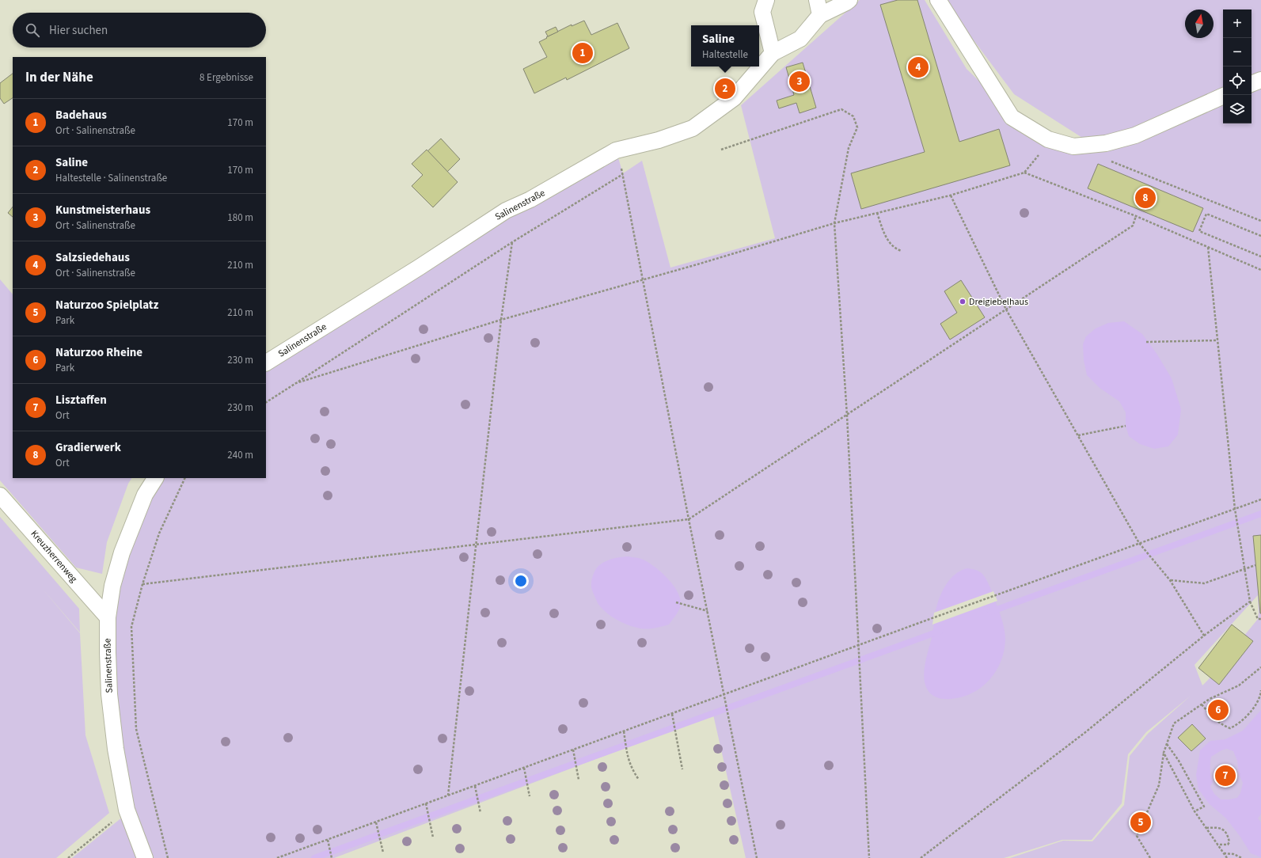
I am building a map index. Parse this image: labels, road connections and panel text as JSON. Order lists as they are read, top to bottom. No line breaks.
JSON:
{"streets":{"street":["Salinenstraße","Kreuzherrenweg"]},"crossings":[["Salinenstraße","Kreuzherrenweg"]],"places":["Dreigiebelhaus"],"north":"top","page":{"map_buttons":["+","−"],"search":"Hier suchen","popup":["Saline","Haltestelle"],"pins":["1","4","3","2","8","6","7","5"],"heading":["In der Nähe","8 Ergebnisse"],"list":[{"mark":"1","name":"Badehaus","note":"Ort · Salinenstraße","value":"170 m"},{"mark":"2","name":"Saline","note":"Haltestelle · Salinenstraße","value":"170 m"},{"mark":"3","name":"Kunstmeisterhaus","note":"Ort · Salinenstraße","value":"180 m"},{"mark":"4","name":"Salzsiedehaus","note":"Ort · Salinenstraße","value":"210 m"},{"mark":"5","name":"Naturzoo Spielplatz","note":"Park","value":"210 m"},{"mark":"6","name":"Naturzoo Rheine","note":"Park","value":"230 m"},{"mark":"7","name":"Lisztaffen","note":"Ort","value":"230 m"},{"mark":"8","name":"Gradierwerk","note":"Ort","value":"240 m"}]}}
